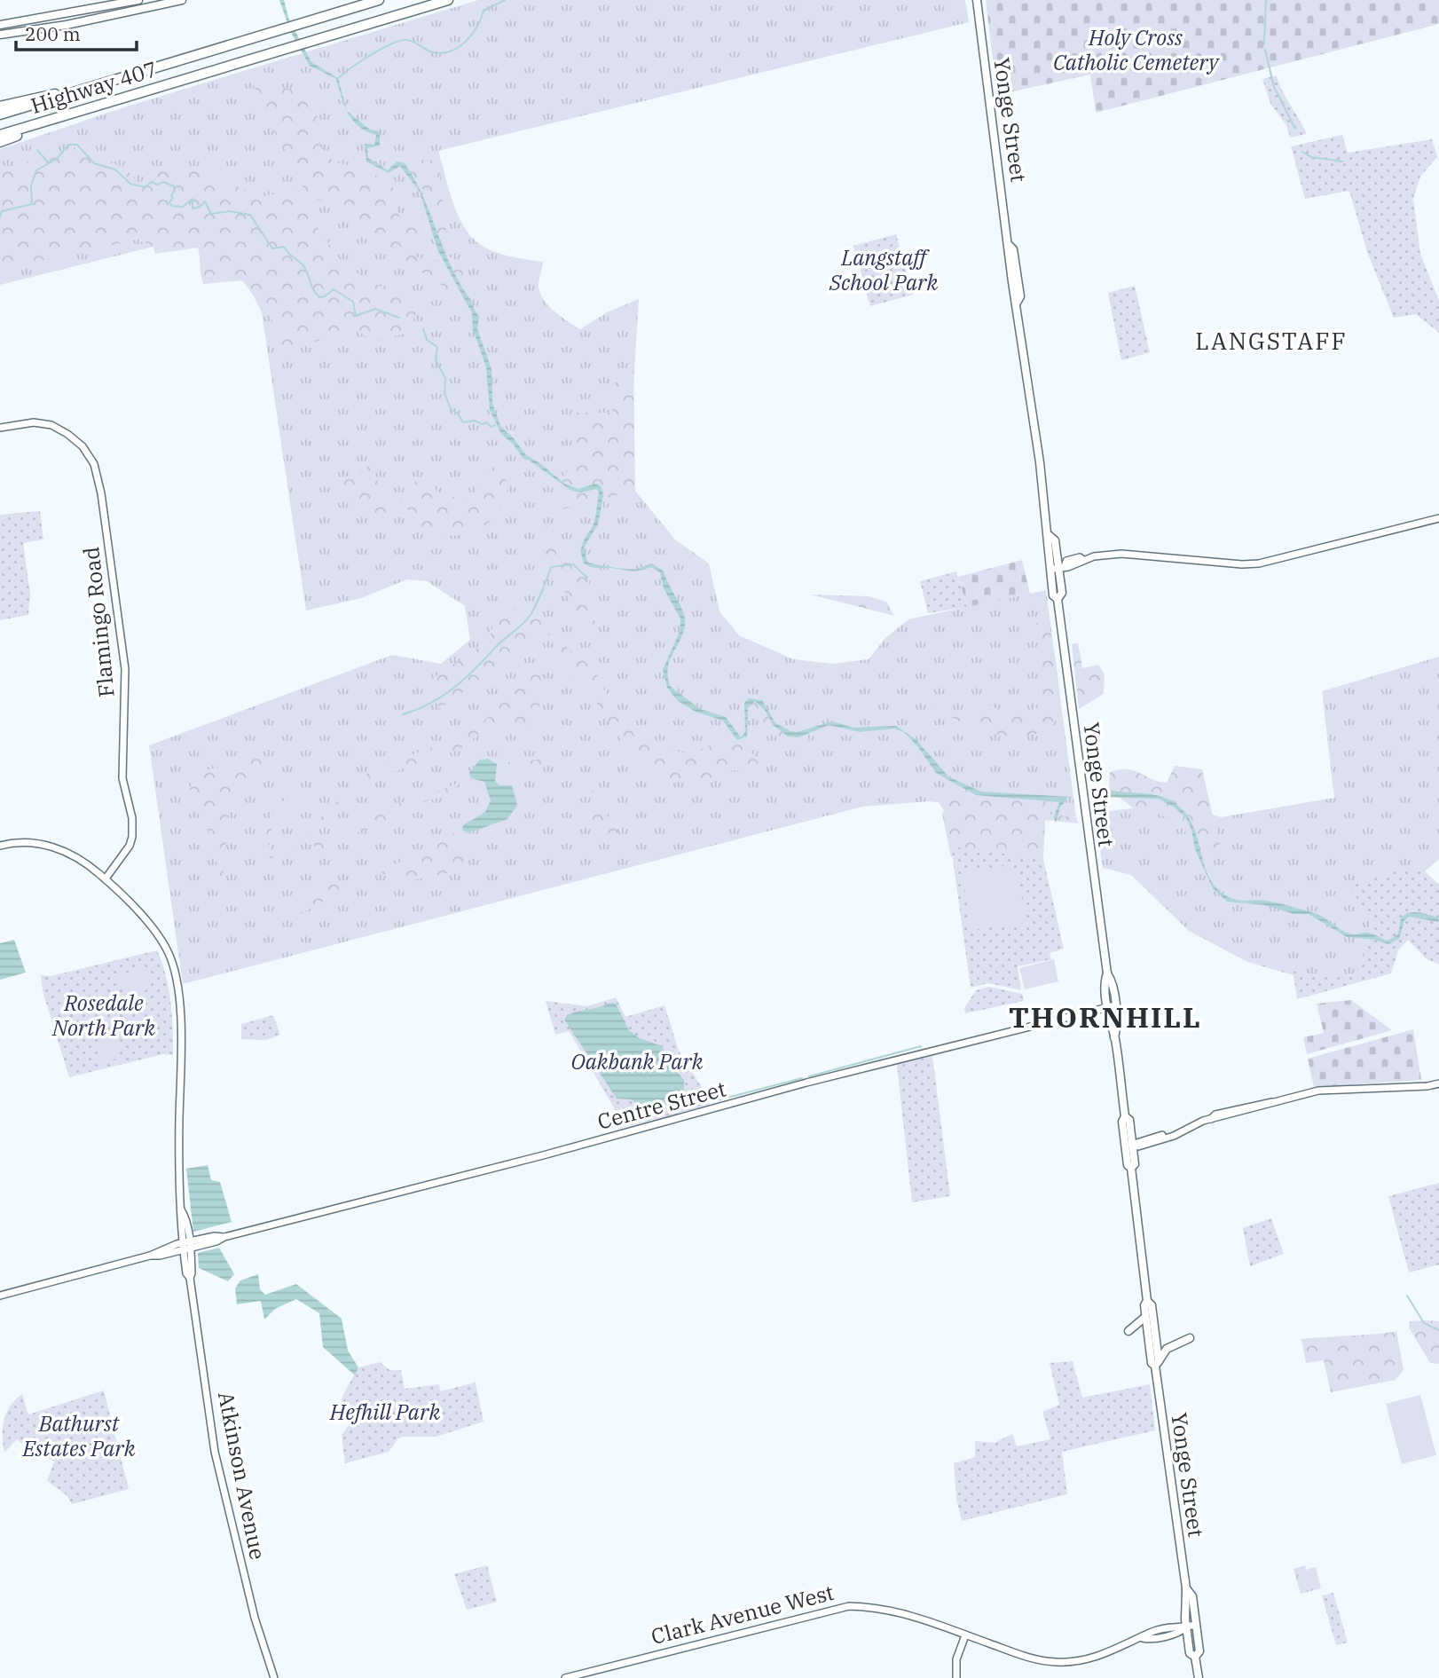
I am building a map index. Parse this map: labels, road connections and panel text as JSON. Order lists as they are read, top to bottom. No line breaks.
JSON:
{"streets":{"highway":["Highway 407"],"main road":["Yonge Street"],"street":["Flamingo Road","Centre Street","Atkinson Avenue","Clark Avenue West"]},"crossings":[["Yonge Street","Centre Street"],["Yonge Street","Clark Avenue West"],["Flamingo Road","Atkinson Avenue"],["Centre Street","Atkinson Avenue"]],"districts":["LANGSTAFF","THORNHILL"],"parks":["Holy Cross Catholic Cemetery","Langstaff School Park","Rosedale North Park","Oakbank Park","Hefhill Park","Bathurst Estates Park"],"scale_bar":"200 m"}
